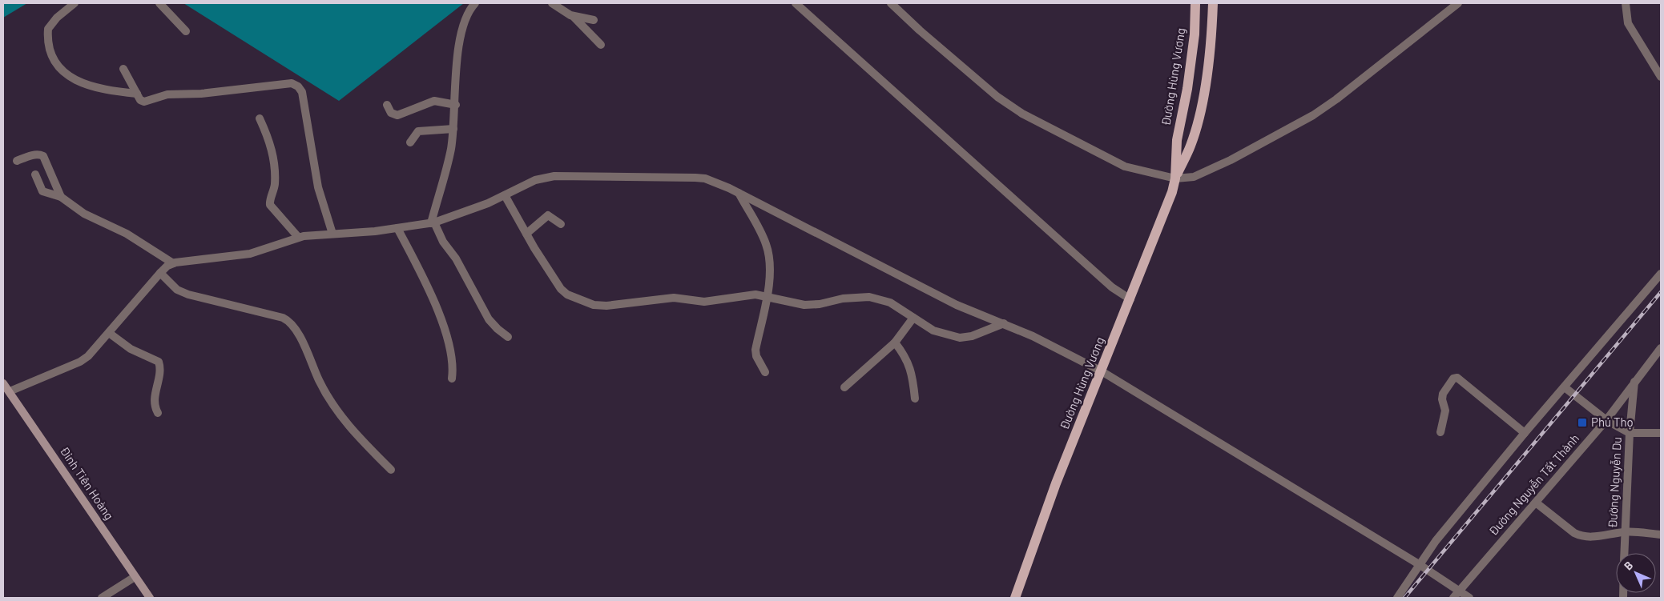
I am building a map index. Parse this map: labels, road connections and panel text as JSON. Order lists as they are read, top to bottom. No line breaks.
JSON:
{"streets":{"main road":["Đường Hùng Vương","Đinh Tiên Hoàng"],"street":["Đường Nguyễn Du","Đường Nguyễn Tất Thành"]},"crossings":[["Đường Nguyễn Du","Đường Nguyễn Tất Thành"]],"places":{"transit":["Phú Thọ"]},"north":"top left"}
